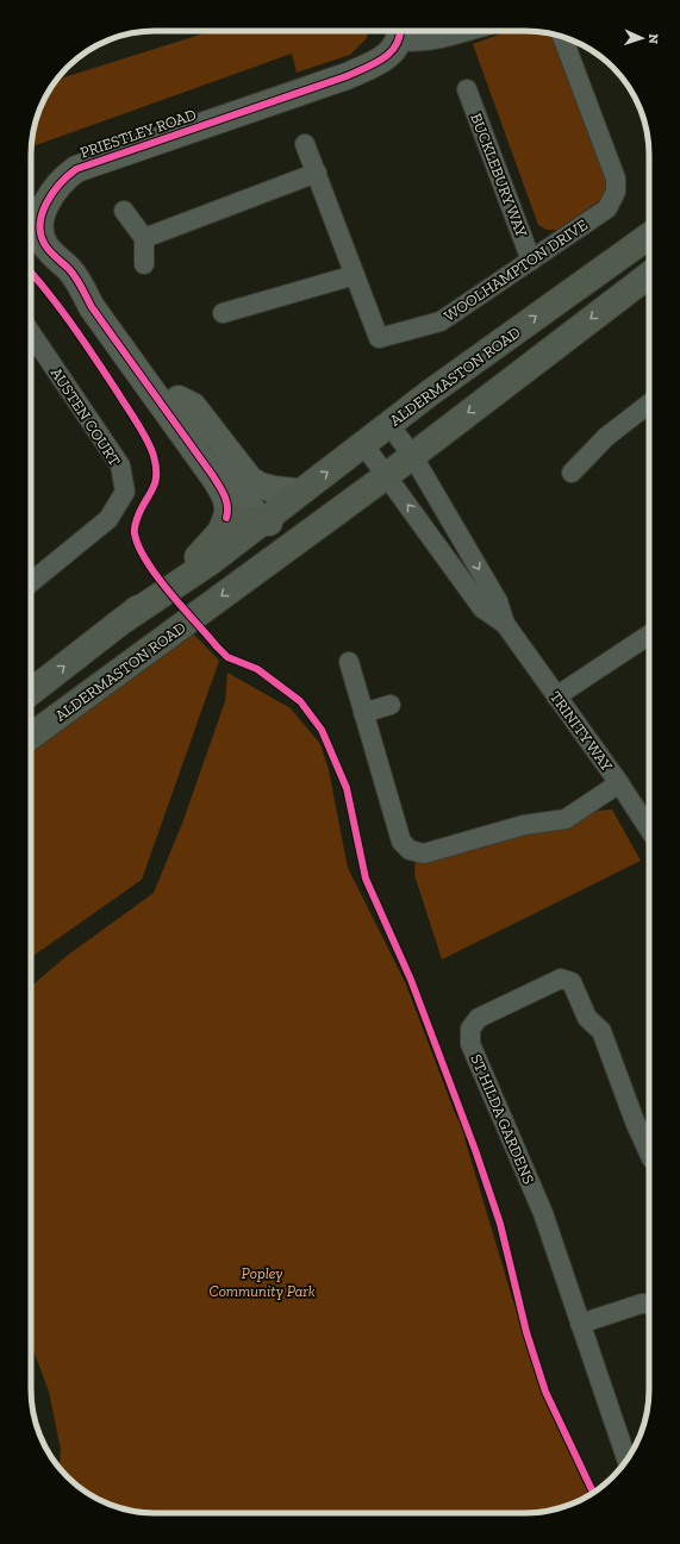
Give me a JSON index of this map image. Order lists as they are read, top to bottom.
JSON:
{
  "streets": {
    "main road": ["ALDERMASTON ROAD"],
    "street": [
      "PRIESTLEY ROAD",
      "BUCKLEBURY WAY",
      "WOOLHAMPTON DRIVE",
      "AUSTEN COURT",
      "TRINITY WAY",
      "ST HILDA GARDENS"
    ]
  },
  "crossings": [
    ["PRIESTLEY ROAD", "ALDERMASTON ROAD"],
    ["BUCKLEBURY WAY", "WOOLHAMPTON DRIVE"],
    ["ALDERMASTON ROAD", "TRINITY WAY"]
  ],
  "parks": ["Popley Community Park"],
  "north": "right"
}
